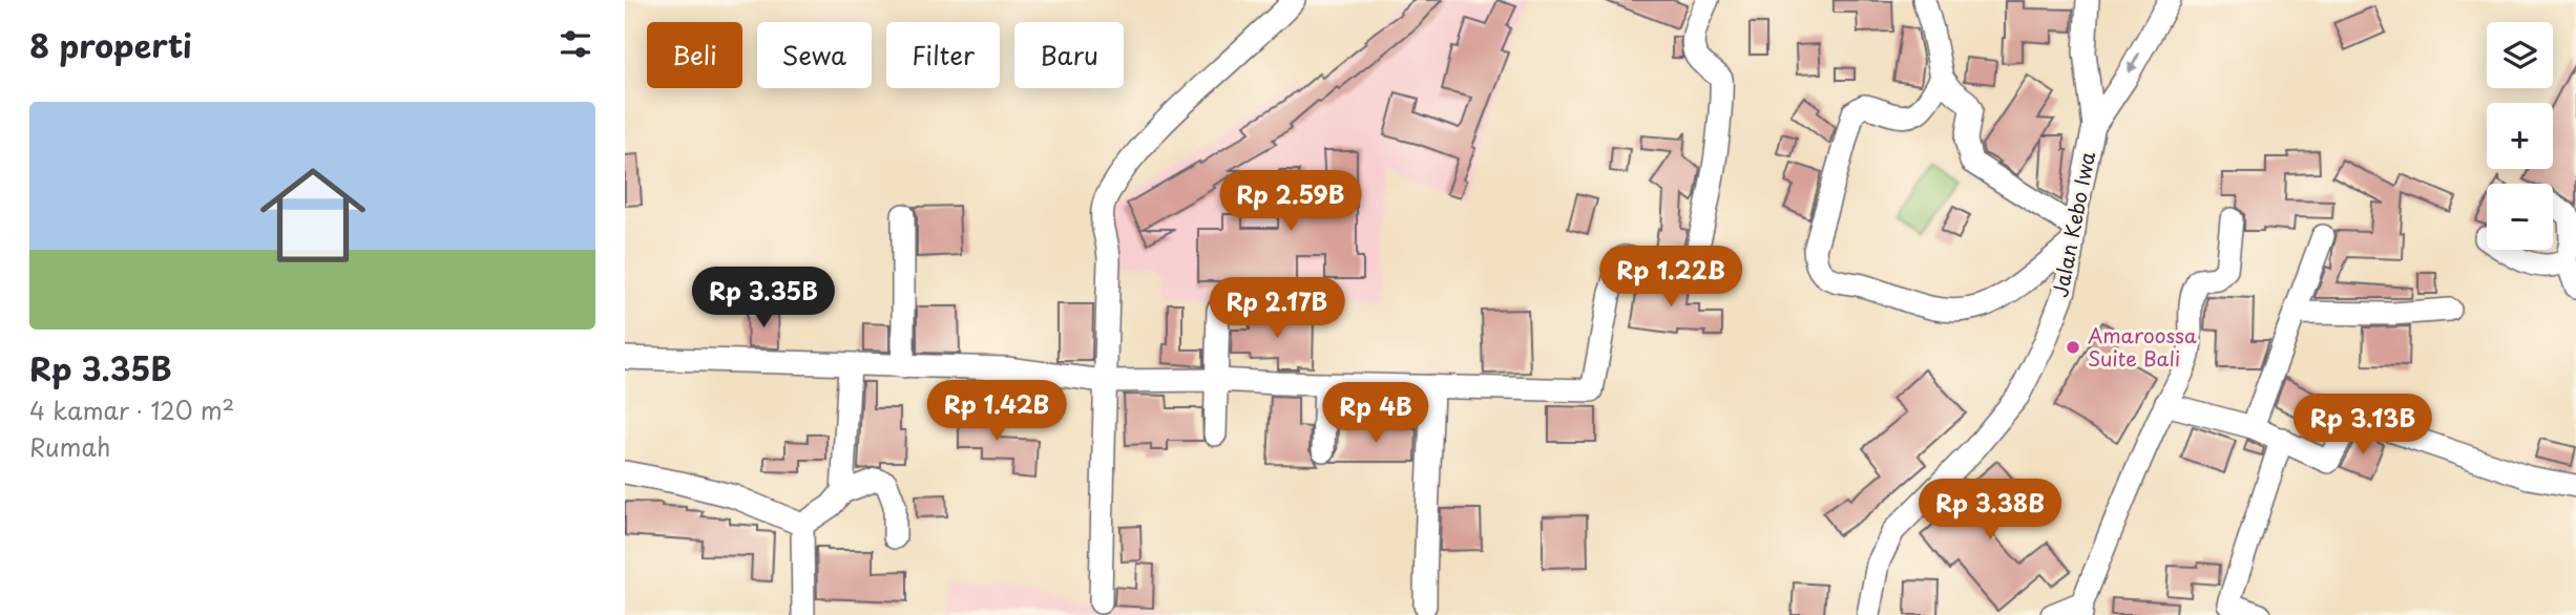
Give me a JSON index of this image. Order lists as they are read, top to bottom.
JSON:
{
  "streets": {
    "street": ["Jalan Kebo Iwa"]
  },
  "places": ["Amaroossa Suite Bali"],
  "page": {
    "heading": "8 properti",
    "map_buttons": ["+", "−"],
    "chip": [
      "Beli",
      "Sewa",
      "Filter",
      "Baru"
    ],
    "list": [
      {
        "name": "Rp 3.35B",
        "note": "4 kamar · 120 m² · Rumah"
      }
    ],
    "price": [
      "Rp 2.59B",
      "Rp 1.22B",
      "Rp 3.35B",
      "Rp 2.17B",
      "Rp 1.42B",
      "Rp 4B",
      "Rp 3.13B",
      "Rp 3.38B"
    ]
  }
}
